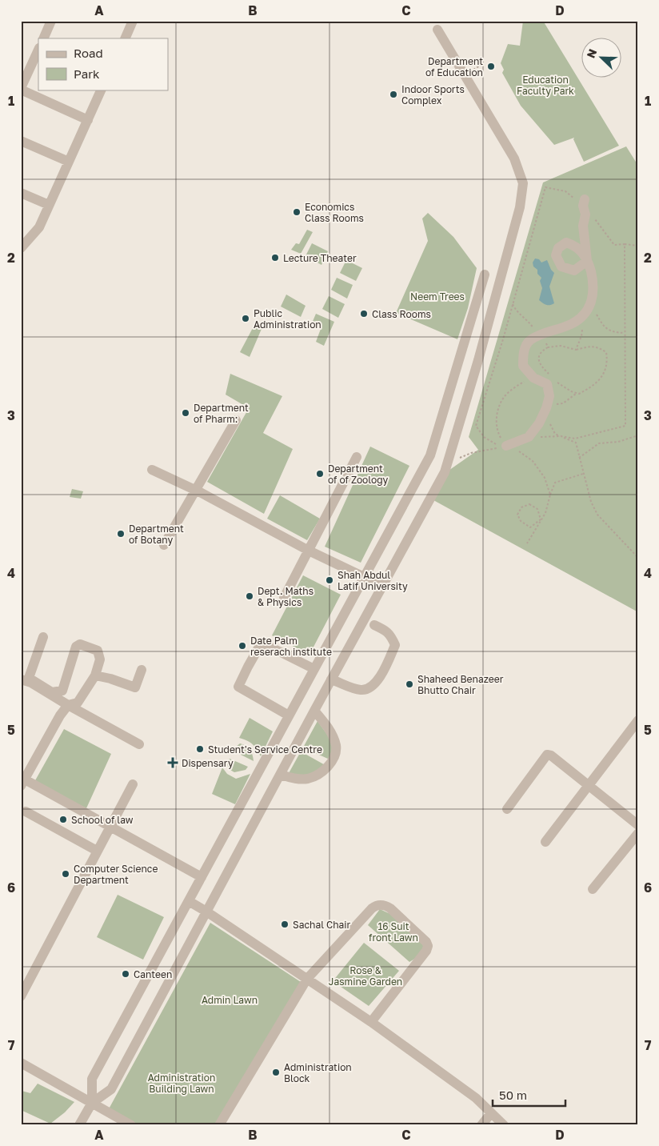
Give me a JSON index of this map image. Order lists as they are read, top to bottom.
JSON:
{
  "parks": [
    "Education Faculty Park",
    "Neem Trees",
    "16 Suit front Lawn",
    "Rose & Jasmine Garden",
    "Admin Lawn",
    "Administration Building Lawn"
  ],
  "places": {
    "other": [
      "Department of Education",
      "Indoor Sports Complex",
      "Economics Class Rooms",
      "Lecture Theater",
      "Class Rooms",
      "Public Administration",
      "Department of Pharm:",
      "Department of of Zoology",
      "Department of Botany",
      "Shah Abdul Latif University",
      "Dept. Maths & Physics",
      "Date Palm reserach institute",
      "Shaheed Benazeer Bhutto Chair",
      "Student's Service Centre",
      "School of law",
      "Computer Science Department",
      "Sachal Chair",
      "Canteen",
      "Administration Block"
    ],
    "health": ["Dispensary"]
  },
  "legend": ["Road", "Park"],
  "scale_bar": "50 m",
  "north": "top left",
  "grid": {
    "columns": [
      "A",
      "B",
      "C",
      "D"
    ],
    "rows": [
      "1",
      "2",
      "3",
      "4",
      "5",
      "6",
      "7"
    ]
  }
}
